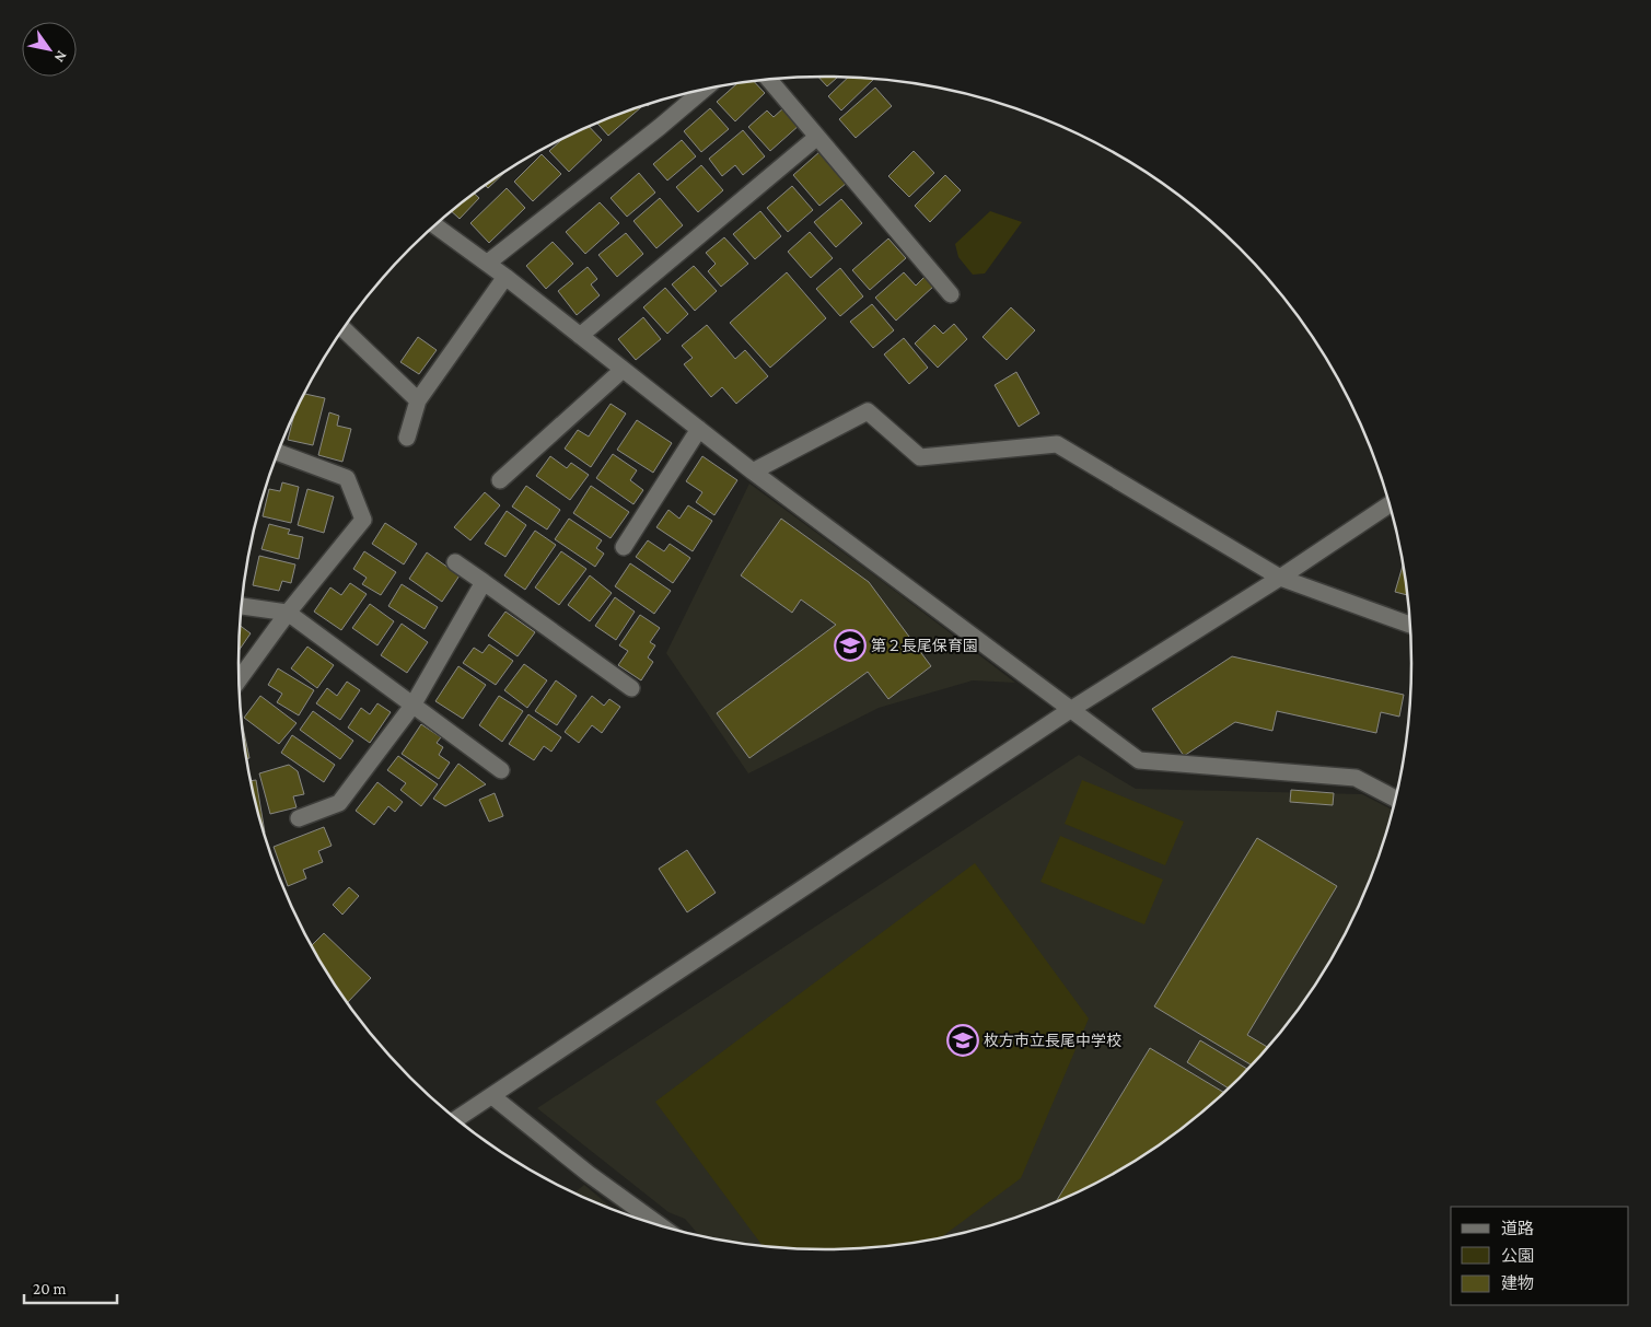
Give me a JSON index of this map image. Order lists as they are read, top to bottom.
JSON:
{
  "places": {
    "school or university": ["第２長尾保育園", "枚方市立長尾中学校"]
  },
  "legend": ["道路", "公園", "建物"],
  "scale_bar": "20 m",
  "north": "bottom right"
}
